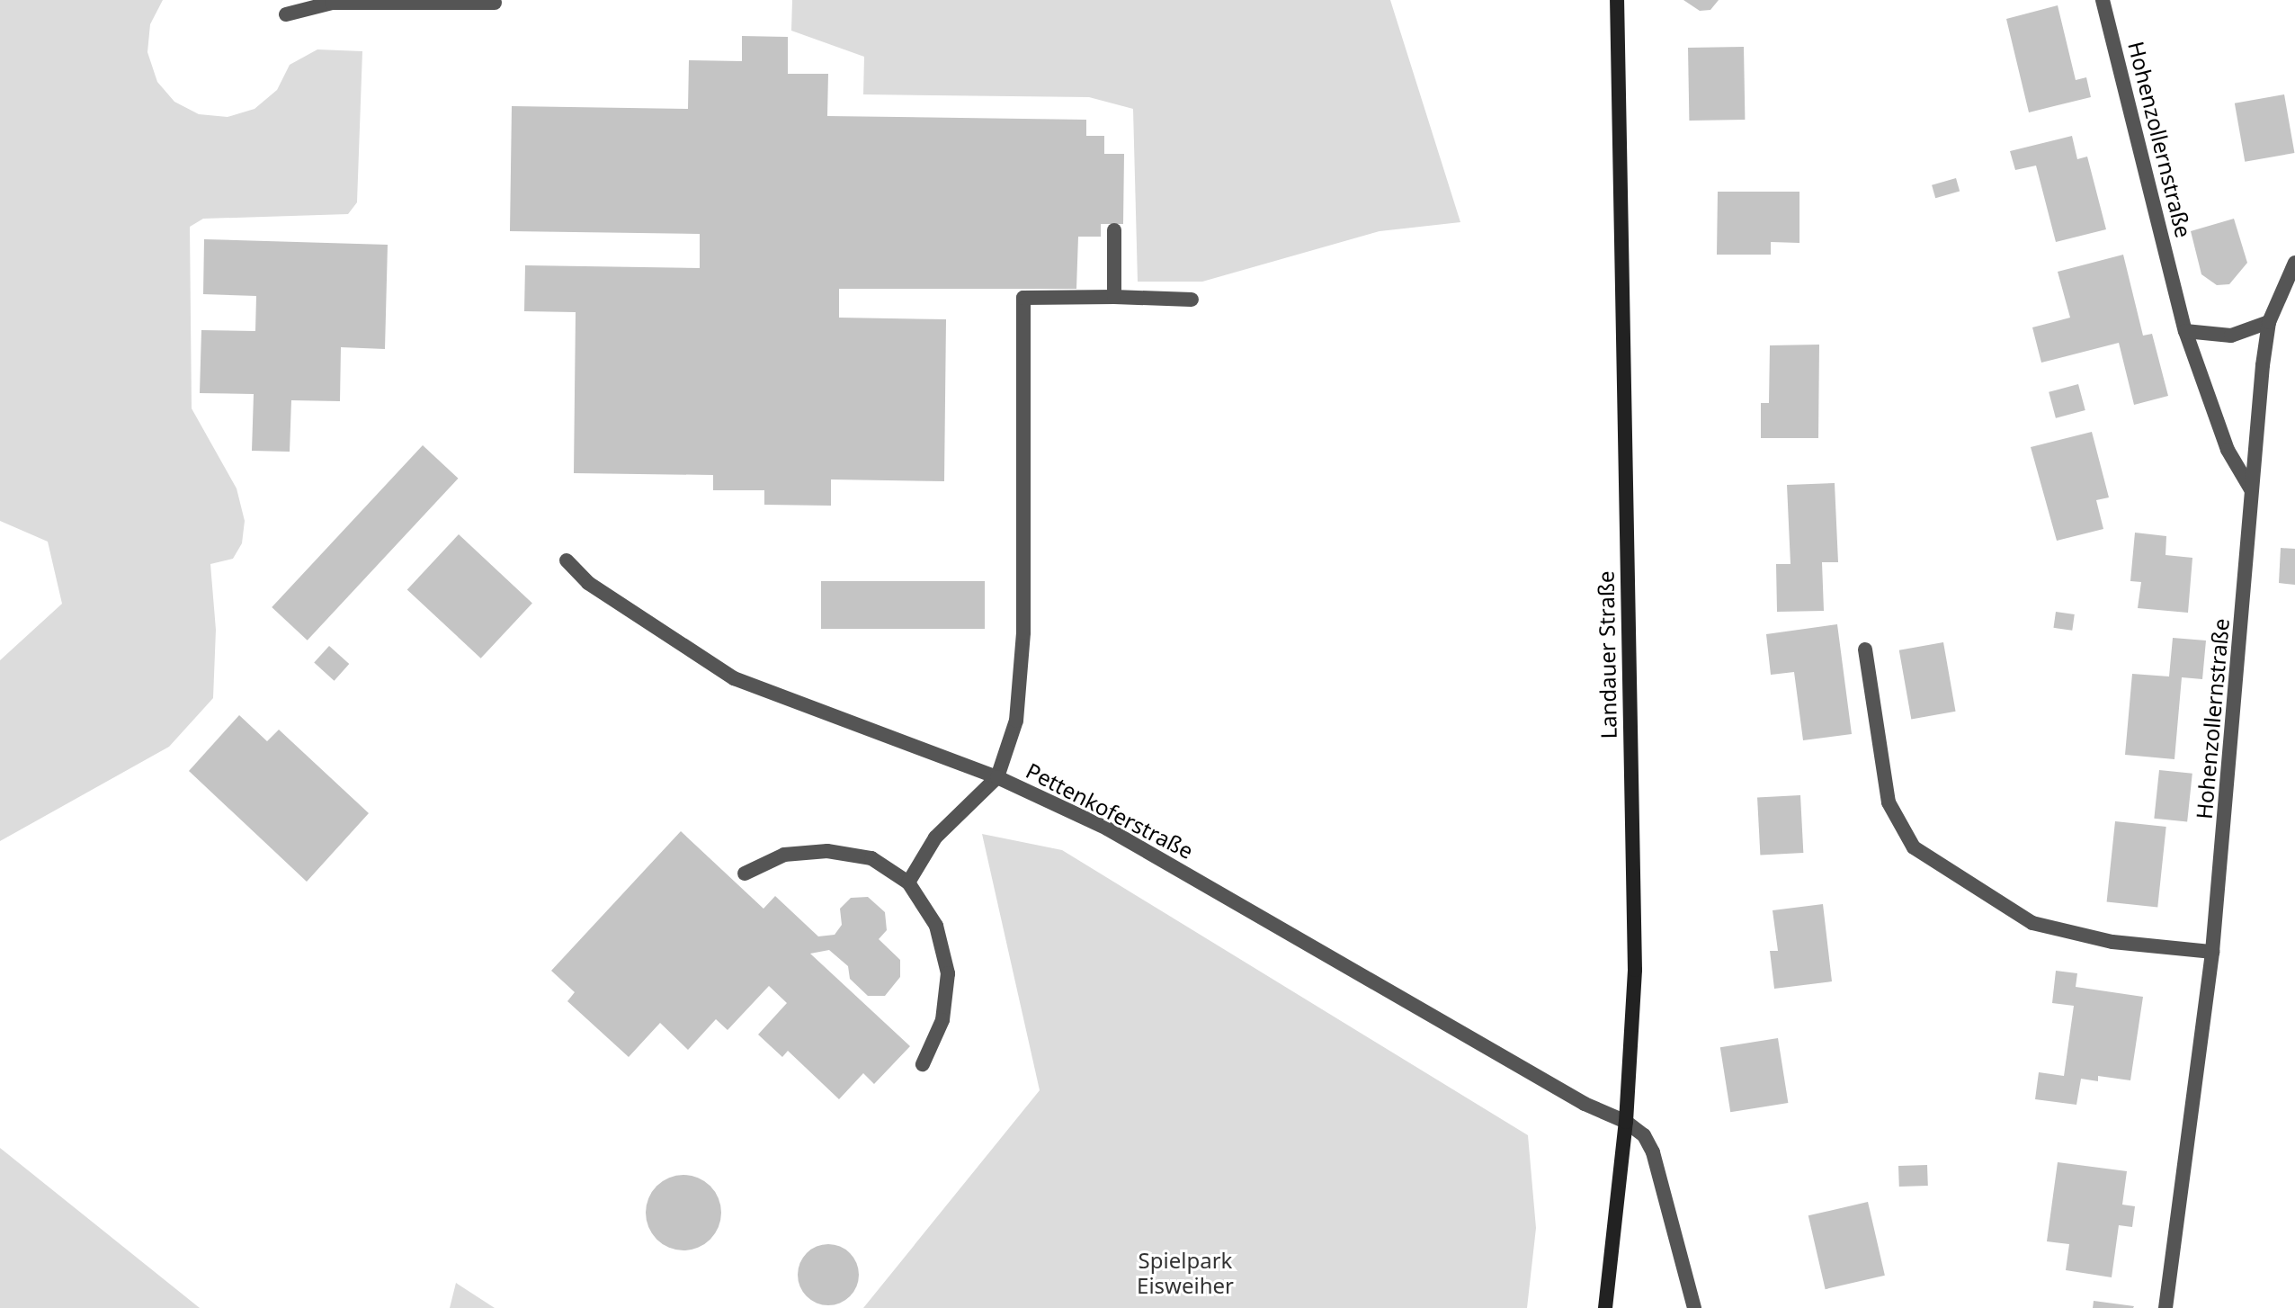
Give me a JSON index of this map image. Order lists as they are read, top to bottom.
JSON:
{
  "streets": {
    "main road": ["Landauer Straße"],
    "street": ["Hohenzollernstraße", "Pettenkoferstraße"]
  },
  "crossings": [
    ["Landauer Straße", "Pettenkoferstraße"]
  ],
  "parks": ["Spielpark Eisweiher"]
}
